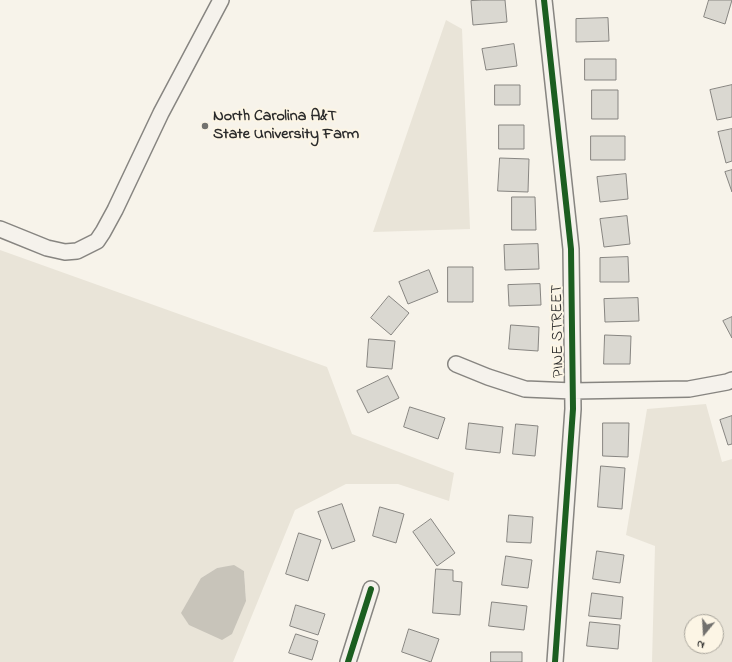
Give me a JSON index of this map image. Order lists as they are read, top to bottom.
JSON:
{
  "streets": {
    "street": ["PINE STREET"]
  },
  "places": ["North Carolina A&T State University Farm"],
  "north": "bottom"
}
